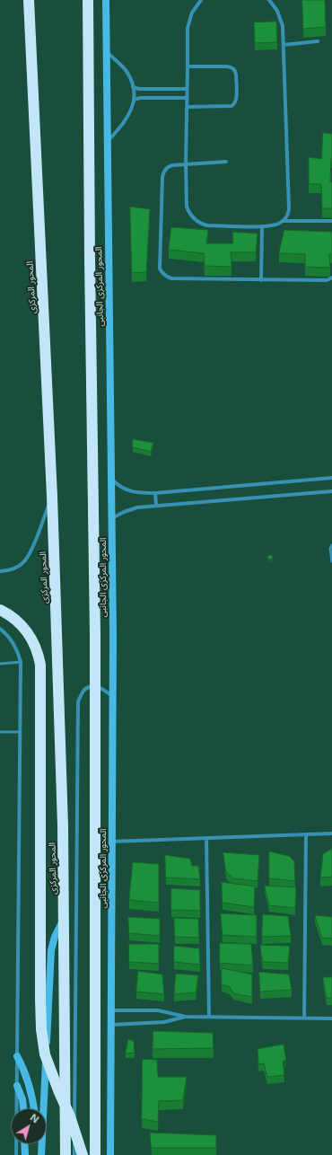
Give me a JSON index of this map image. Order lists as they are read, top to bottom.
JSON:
{
  "streets": {
    "highway": ["المحور المركزى"],
    "main road": ["المحور المركزى الجانبى"]
  },
  "north": "top right"
}
